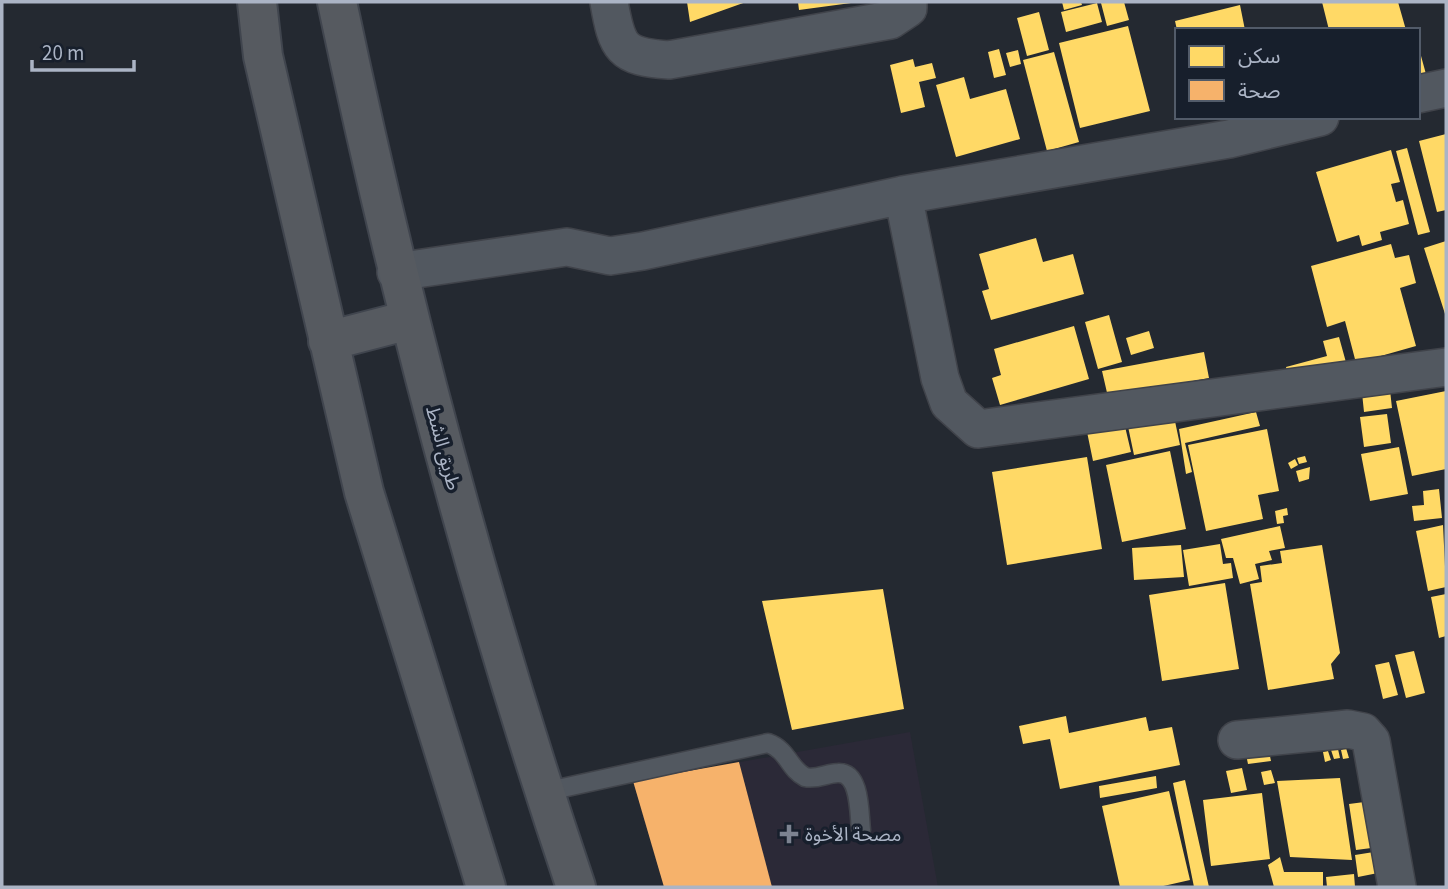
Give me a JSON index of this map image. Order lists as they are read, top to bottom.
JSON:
{
  "streets": {
    "highway": ["طريق الشط"]
  },
  "places": {
    "health": ["مصحة الأخوة"]
  },
  "legend": ["سكن", "صحة"],
  "scale_bar": "20 m"
}
